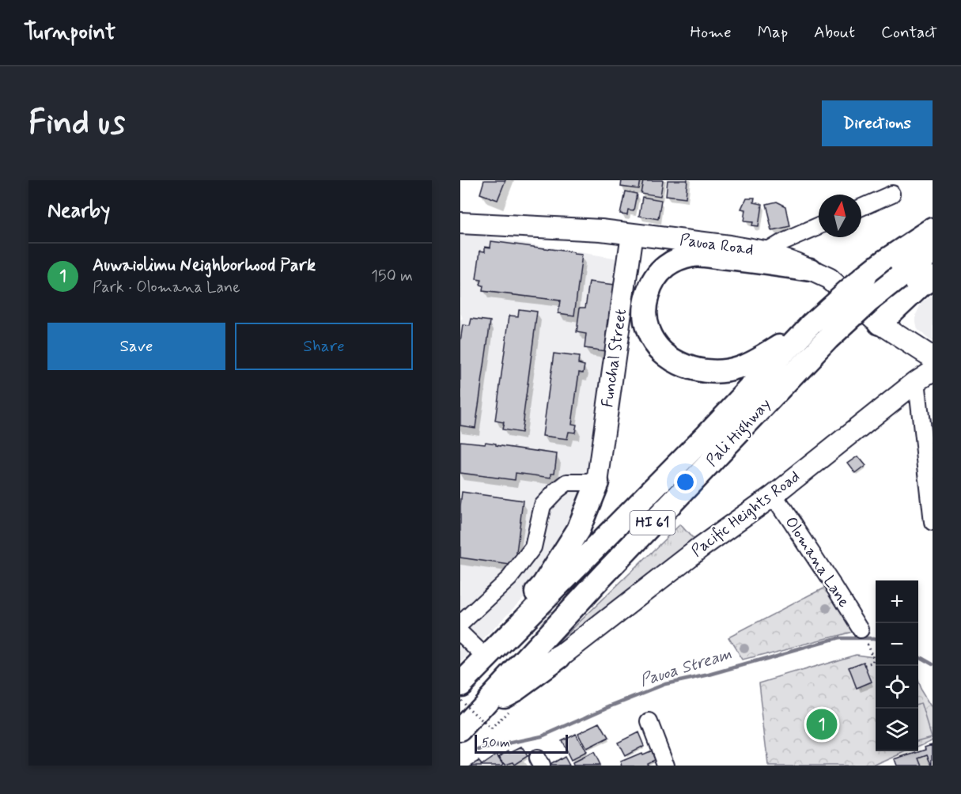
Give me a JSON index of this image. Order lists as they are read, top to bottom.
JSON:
{
  "streets": {
    "highway": ["Pali Highway", "HI 61"],
    "main road": ["Pauoa Road", "Funchal Street", "Pacific Heights Road"],
    "street": ["Olomana Lane"]
  },
  "crossings": [
    ["Pauoa Road", "Funchal Street"],
    ["Pacific Heights Road", "Olomana Lane"]
  ],
  "water": ["Pauoa Stream"],
  "scale_bar": "50 m",
  "north": "top",
  "page": {
    "header": "Turnpoint",
    "nav": [
      "Home",
      "Map",
      "About",
      "Contact"
    ],
    "buttons": [
      "Directions",
      ["Save", "Share"]
    ],
    "title": "Find us",
    "heading": "Nearby",
    "list": [
      {
        "mark": "1",
        "name": "Auwaiolimu Neighborhood Park",
        "note": "Park · Olomana Lane",
        "value": "150 m"
      }
    ],
    "map_buttons": ["+", "−"],
    "pins": "1",
    "scale": "50 m"
  }
}
